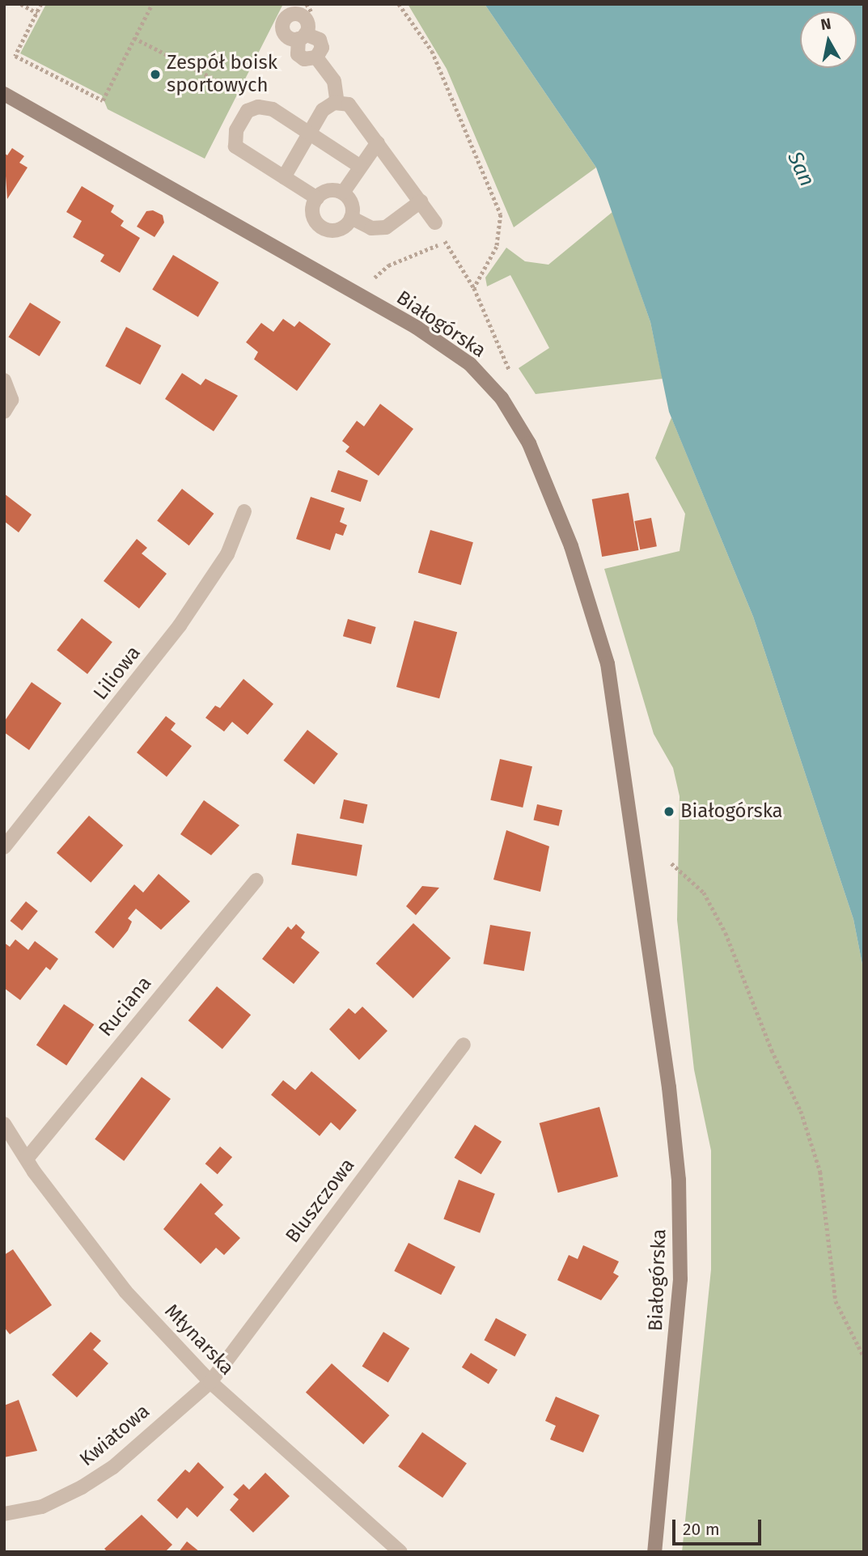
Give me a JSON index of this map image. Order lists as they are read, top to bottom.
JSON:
{
  "streets": {
    "street": [
      "Białogórska",
      "Liliowa",
      "Ruciana",
      "Bluszczowa",
      "Młynarska",
      "Kwiatowa"
    ]
  },
  "crossings": [
    ["Ruciana", "Młynarska"],
    ["Bluszczowa", "Młynarska"],
    ["Bluszczowa", "Kwiatowa"],
    ["Młynarska", "Kwiatowa"]
  ],
  "water": ["San"],
  "places": ["Zespół boisk sportowych", "Białogórska"],
  "scale_bar": "20 m",
  "north": "top"
}
